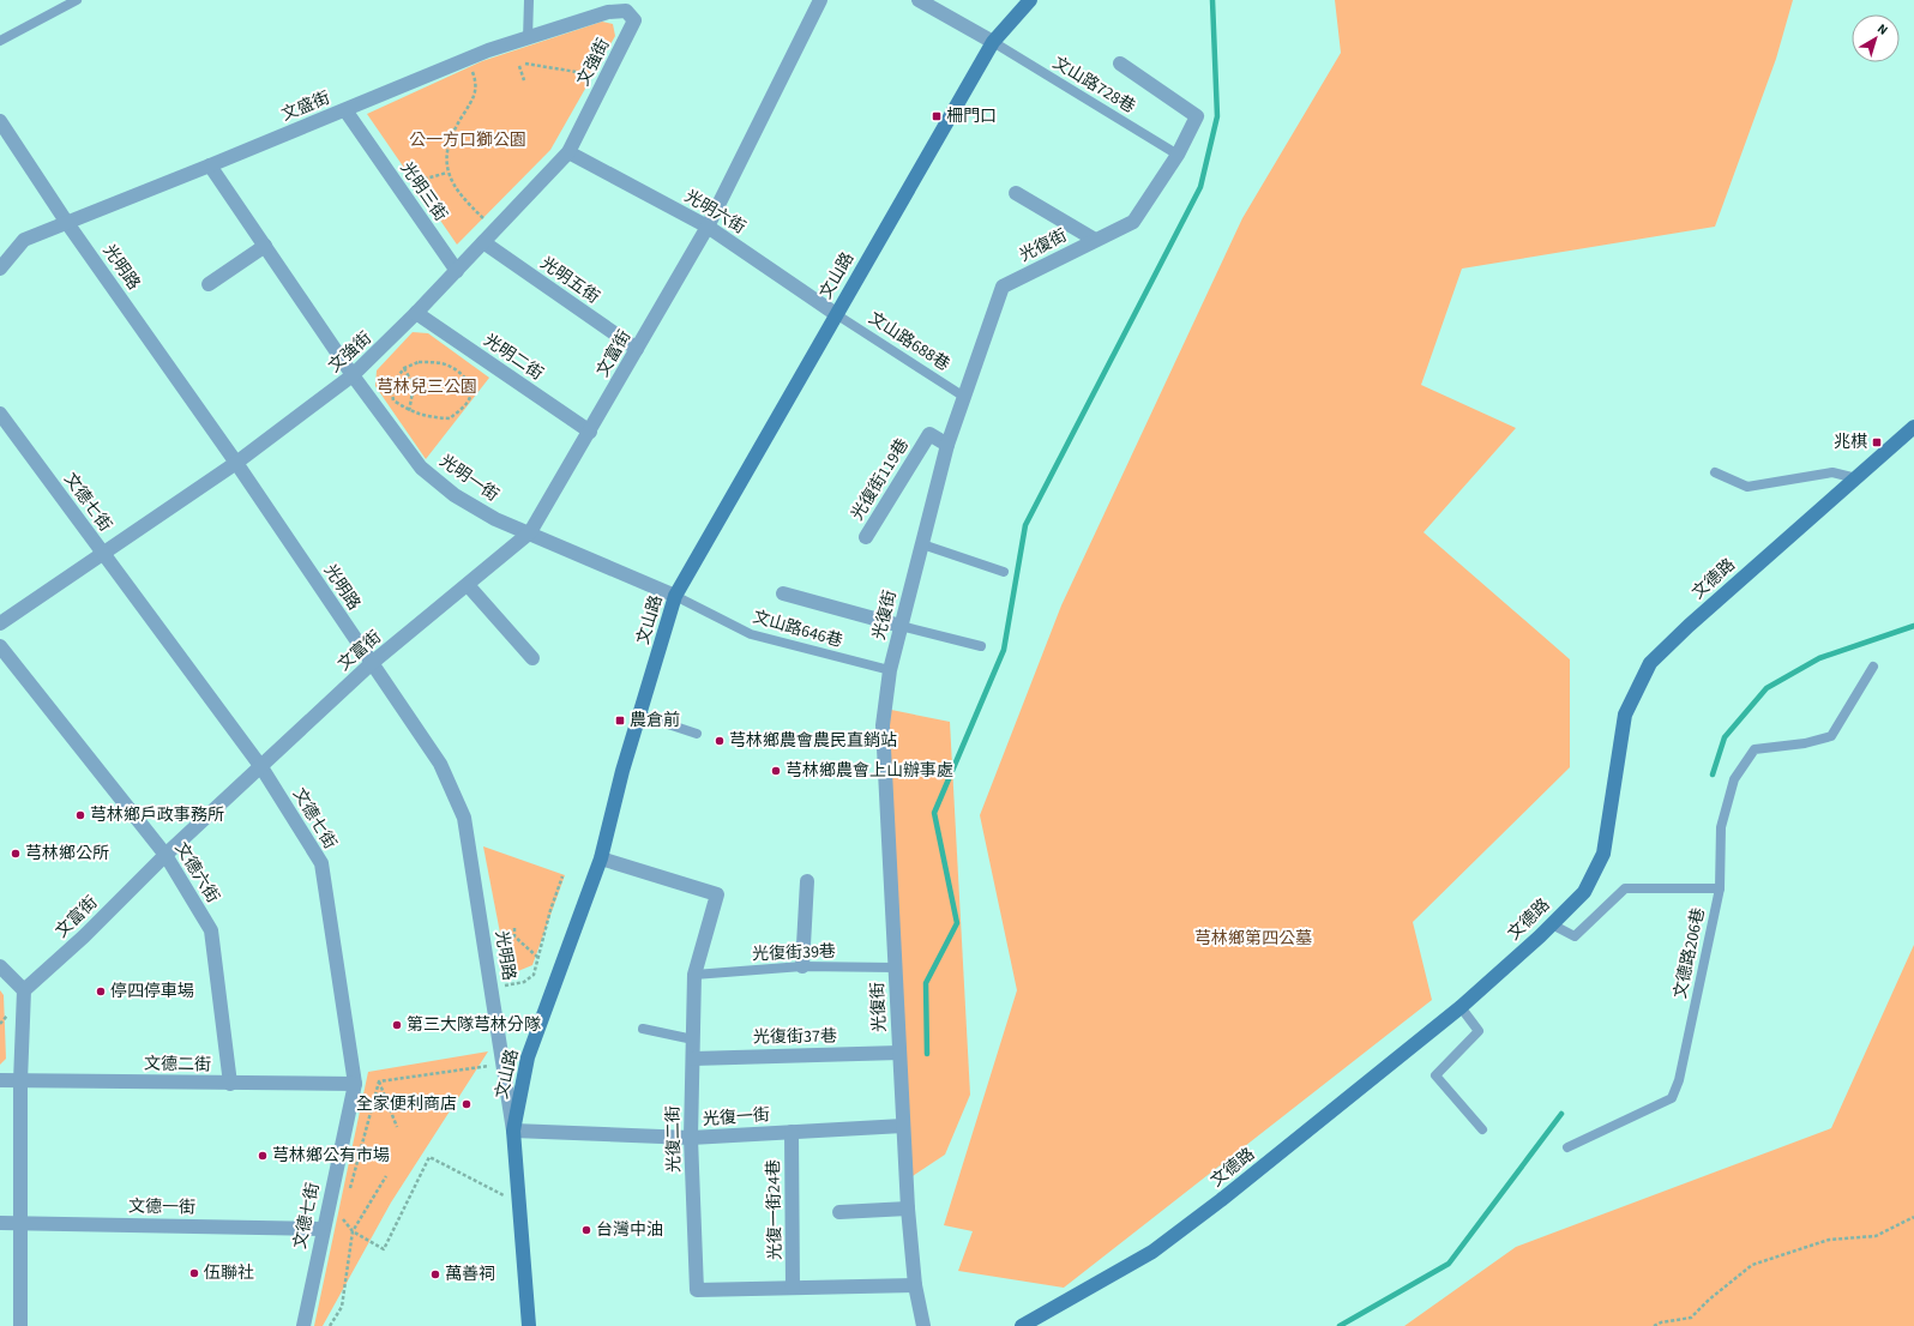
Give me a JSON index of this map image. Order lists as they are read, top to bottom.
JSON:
{
  "streets": {
    "main road": ["文山路", "文德路"],
    "street": [
      "文強街",
      "文盛街",
      "光明三街",
      "光明六街",
      "光復街",
      "光明路",
      "光明五街",
      "文富街",
      "光明二街",
      "光明一街",
      "光復街119巷",
      "文德七街",
      "文德六街",
      "光復街37巷",
      "文德二街",
      "光復一街",
      "光復二街",
      "文德一街",
      "光復一街24巷"
    ],
    "lane": [
      "文山路728巷",
      "文山路688巷",
      "文山路646巷",
      "光復街39巷",
      "文德路206巷"
    ]
  },
  "crossings": [
    ["文強街", "文盛街"],
    ["文強街", "光明三街"],
    ["文強街", "光明六街"],
    ["文強街", "光明路"],
    ["文強街", "光明五街"],
    ["文強街", "光明二街"],
    ["文強街", "光明一街"],
    ["文強街", "文德七街"],
    ["文山路728巷", "光復街"],
    ["文山路728巷", "文山路"],
    ["文盛街", "光明三街"],
    ["文盛街", "光明路"],
    ["文盛街", "光明一街"],
    ["光明六街", "文山路"],
    ["光明六街", "文山路688巷"],
    ["光明六街", "文富街"],
    ["光復街", "文山路688巷"],
    ["光復街", "光復街119巷"],
    ["光復街", "文山路646巷"],
    ["光復街", "光復街39巷"],
    ["光復街", "光復街37巷"],
    ["光復街", "光復一街"],
    ["光復街", "光復二街"],
    ["光明路", "文山路"],
    ["光明路", "文富街"],
    ["光明路", "光復一街"],
    ["文山路", "文山路688巷"],
    ["文山路", "光明一街"],
    ["文山路", "文山路646巷"],
    ["文山路", "光復一街"],
    ["文山路", "光復二街"],
    ["光明五街", "文富街"],
    ["文富街", "光明二街"],
    ["文富街", "光明一街"],
    ["文富街", "文德七街"],
    ["文富街", "文德六街"],
    ["光明一街", "文山路646巷"],
    ["文德七街", "文德二街"],
    ["文德七街", "文德一街"],
    ["文德路", "文德路206巷"],
    ["文德六街", "文德二街"],
    ["光復街39巷", "光復二街"],
    ["光復街37巷", "光復二街"],
    ["光復一街", "光復二街"],
    ["光復一街", "光復一街24巷"],
    ["光復二街", "光復一街24巷"]
  ],
  "parks": ["公一方口獅公園", "芎林兒三公園", "芎林鄉第四公墓"],
  "places": {
    "transit": ["柵門口", "兆棋", "農倉前"],
    "other": [
      "芎林鄉農會農民直銷站",
      "芎林鄉農會上山辦事處",
      "芎林鄉戶政事務所",
      "芎林鄉公所",
      "停四停車場",
      "第三大隊芎林分隊",
      "全家便利商店",
      "芎林鄉公有市場",
      "台灣中油",
      "伍聯社",
      "萬善祠"
    ]
  },
  "north": "top right"
}
